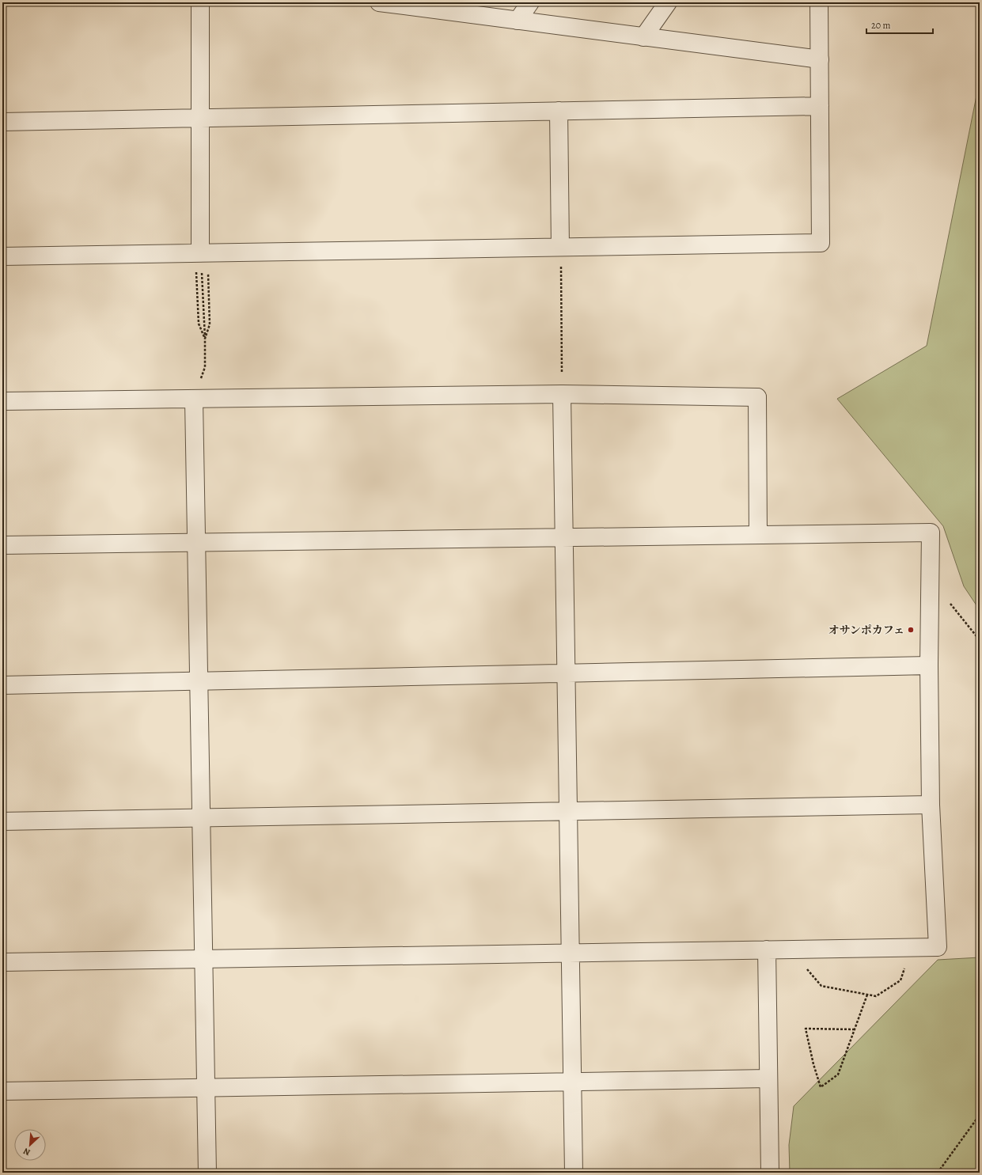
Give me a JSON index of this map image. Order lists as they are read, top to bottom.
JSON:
{
  "places": ["オサンポカフェ"],
  "scale_bar": "20 m",
  "north": "bottom left"
}
